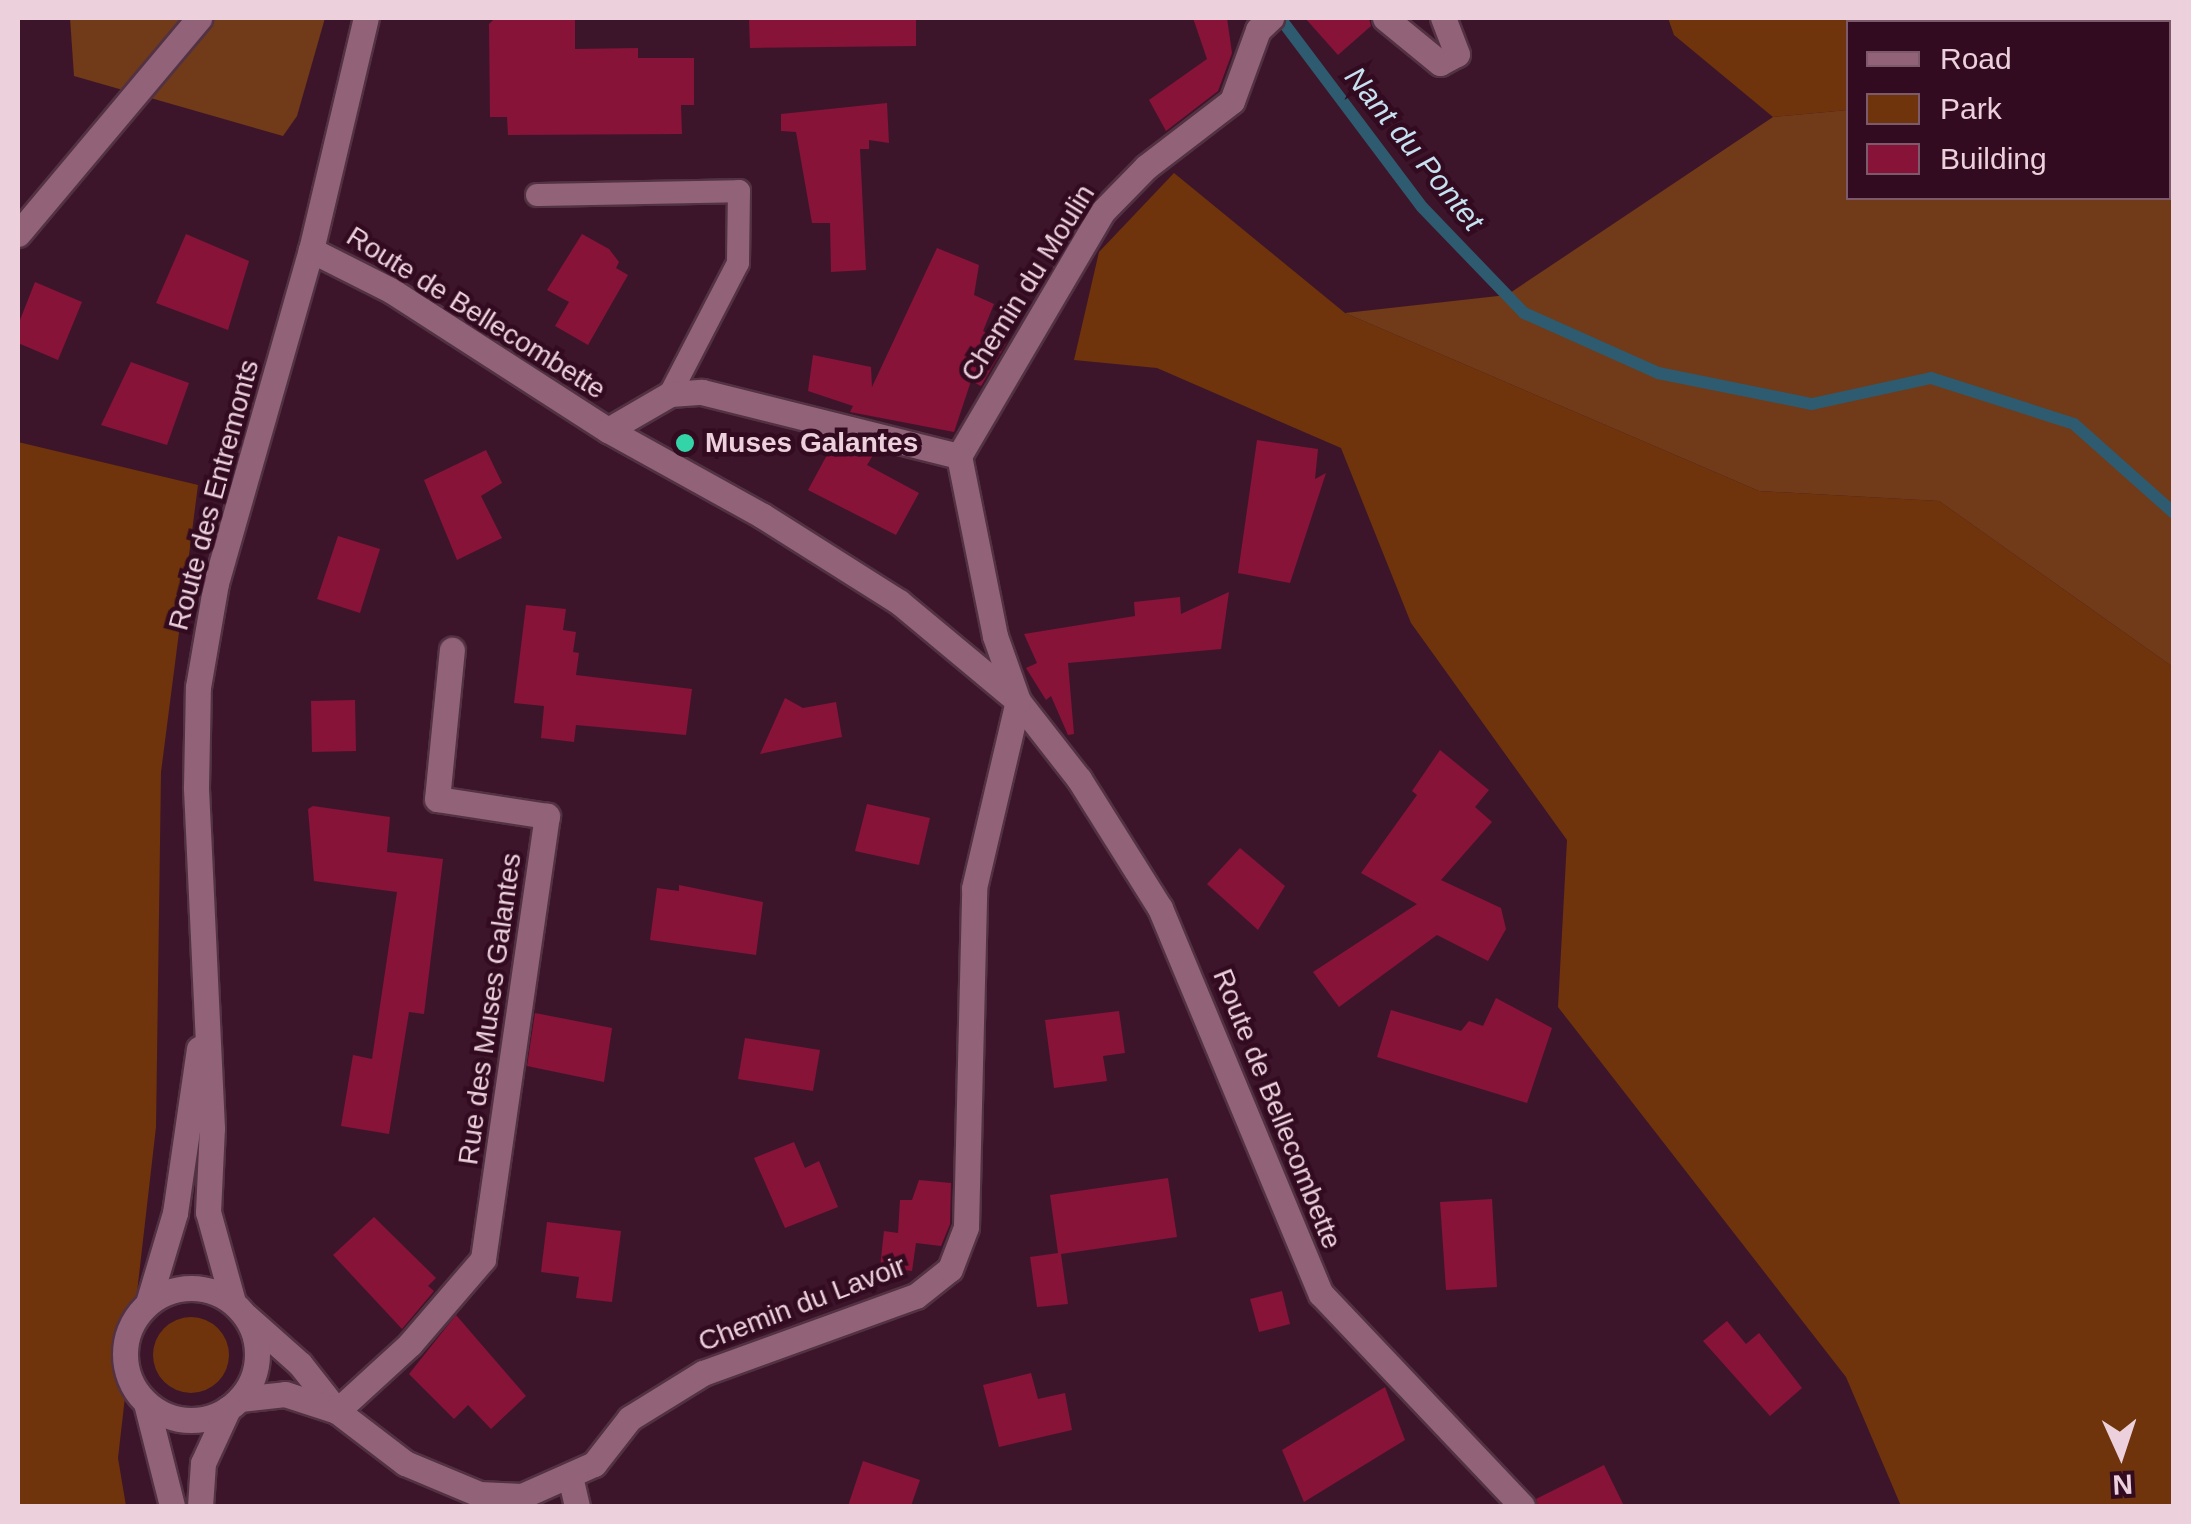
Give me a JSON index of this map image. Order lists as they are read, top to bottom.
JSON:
{
  "streets": {
    "street": [
      "Chemin du Moulin",
      "Route de Bellecombette",
      "Route des Entremonts",
      "Rue des Muses Galantes",
      "Chemin du Lavoir"
    ]
  },
  "crossings": [
    ["Chemin du Moulin", "Route de Bellecombette"],
    ["Route de Bellecombette", "Route des Entremonts"],
    ["Route de Bellecombette", "Chemin du Lavoir"],
    ["Route des Entremonts", "Chemin du Lavoir"],
    ["Rue des Muses Galantes", "Chemin du Lavoir"]
  ],
  "water": ["Nant du Pontet"],
  "places": ["Muses Galantes"],
  "legend": ["Road", "Park", "Building"],
  "north": "bottom"
}
